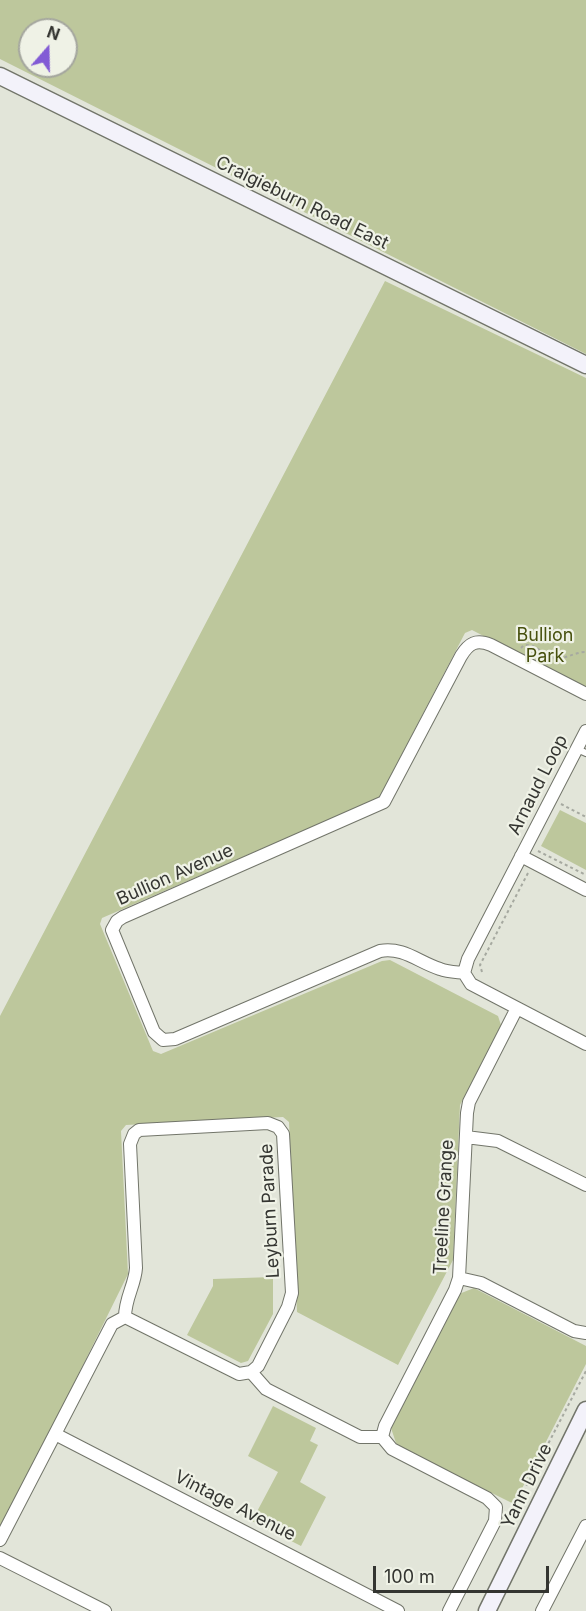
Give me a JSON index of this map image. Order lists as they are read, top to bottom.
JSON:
{
  "streets": {
    "main road": ["Craigieburn Road East", "Yann Drive"],
    "street": [
      "Arnaud Loop",
      "Bullion Avenue",
      "Treeline Grange",
      "Leyburn Parade",
      "Vintage Avenue"
    ]
  },
  "crossings": [
    ["Arnaud Loop", "Bullion Avenue"],
    ["Bullion Avenue", "Treeline Grange"]
  ],
  "parks": ["Bullion Park"],
  "scale_bar": "100 m",
  "north": "top"
}
